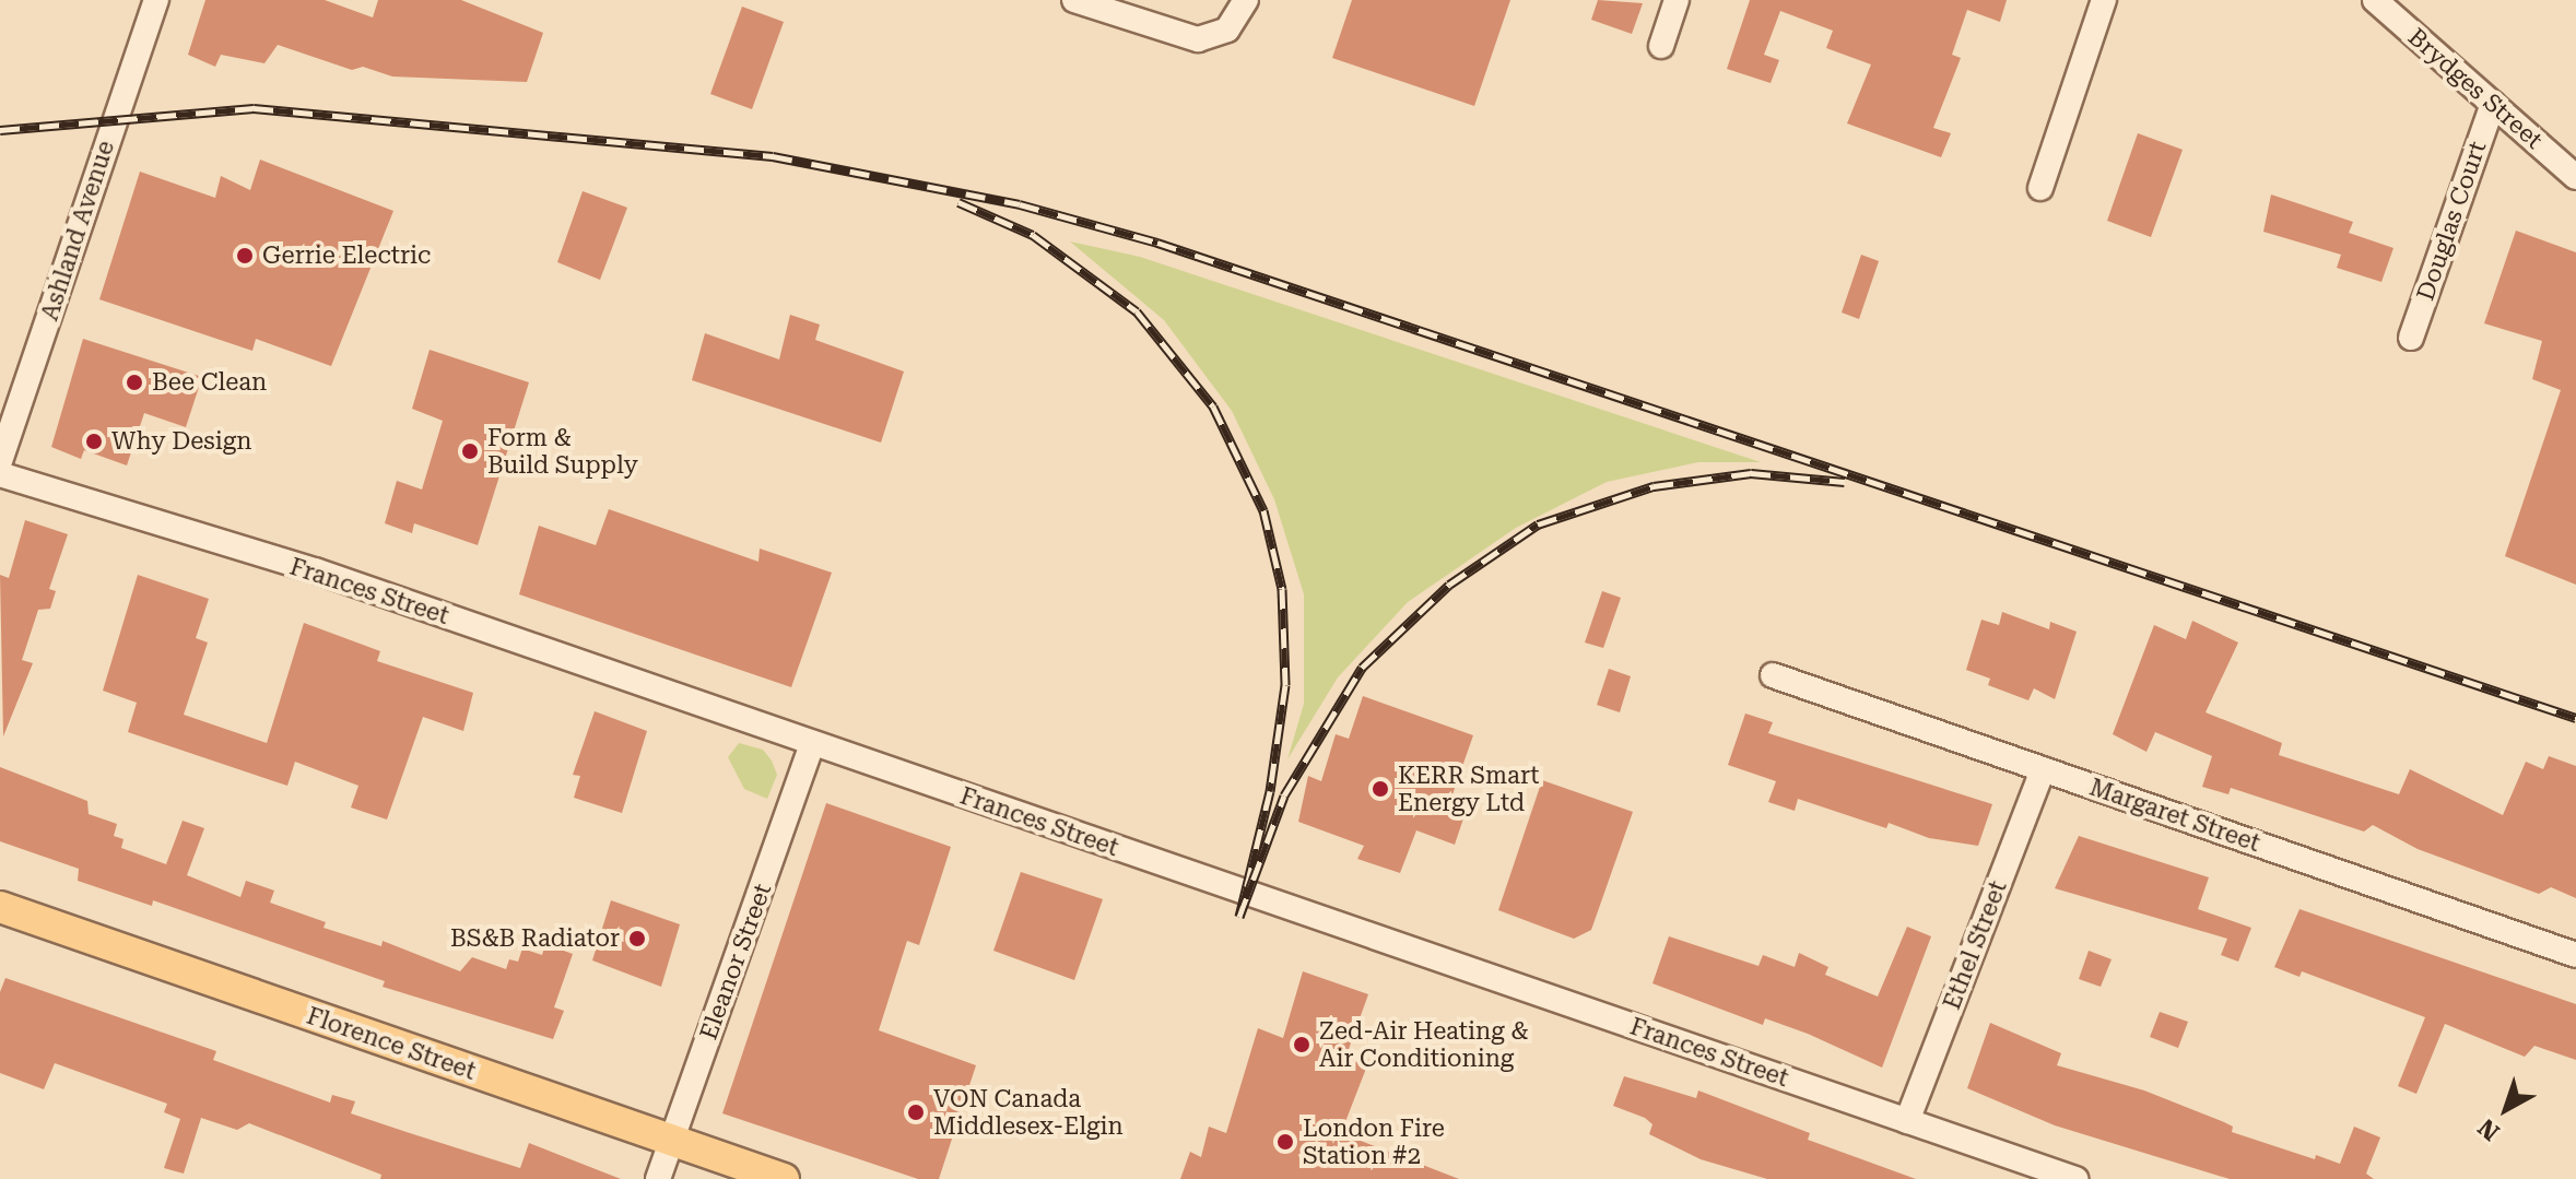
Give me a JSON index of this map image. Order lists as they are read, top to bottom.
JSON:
{
  "streets": {
    "main road": ["Florence Street"],
    "street": [
      "Brydges Street",
      "Douglas Court",
      "Ashland Avenue",
      "Frances Street",
      "Margaret Street",
      "Ethel Street",
      "Eleanor Street"
    ]
  },
  "crossings": [
    ["Brydges Street", "Douglas Court"],
    ["Frances Street", "Ethel Street"],
    ["Frances Street", "Eleanor Street"],
    ["Margaret Street", "Ethel Street"],
    ["Eleanor Street", "Florence Street"]
  ],
  "places": [
    "Gerrie Electric",
    "Bee Clean",
    "Why Design",
    "Form & Build Supply",
    "KERR Smart Energy Ltd",
    "BS&B Radiator",
    "Zed-Air Heating & Air Conditioning",
    "VON Canada Middlesex-Elgin",
    "London Fire Station #2"
  ],
  "north": "bottom left"
}
